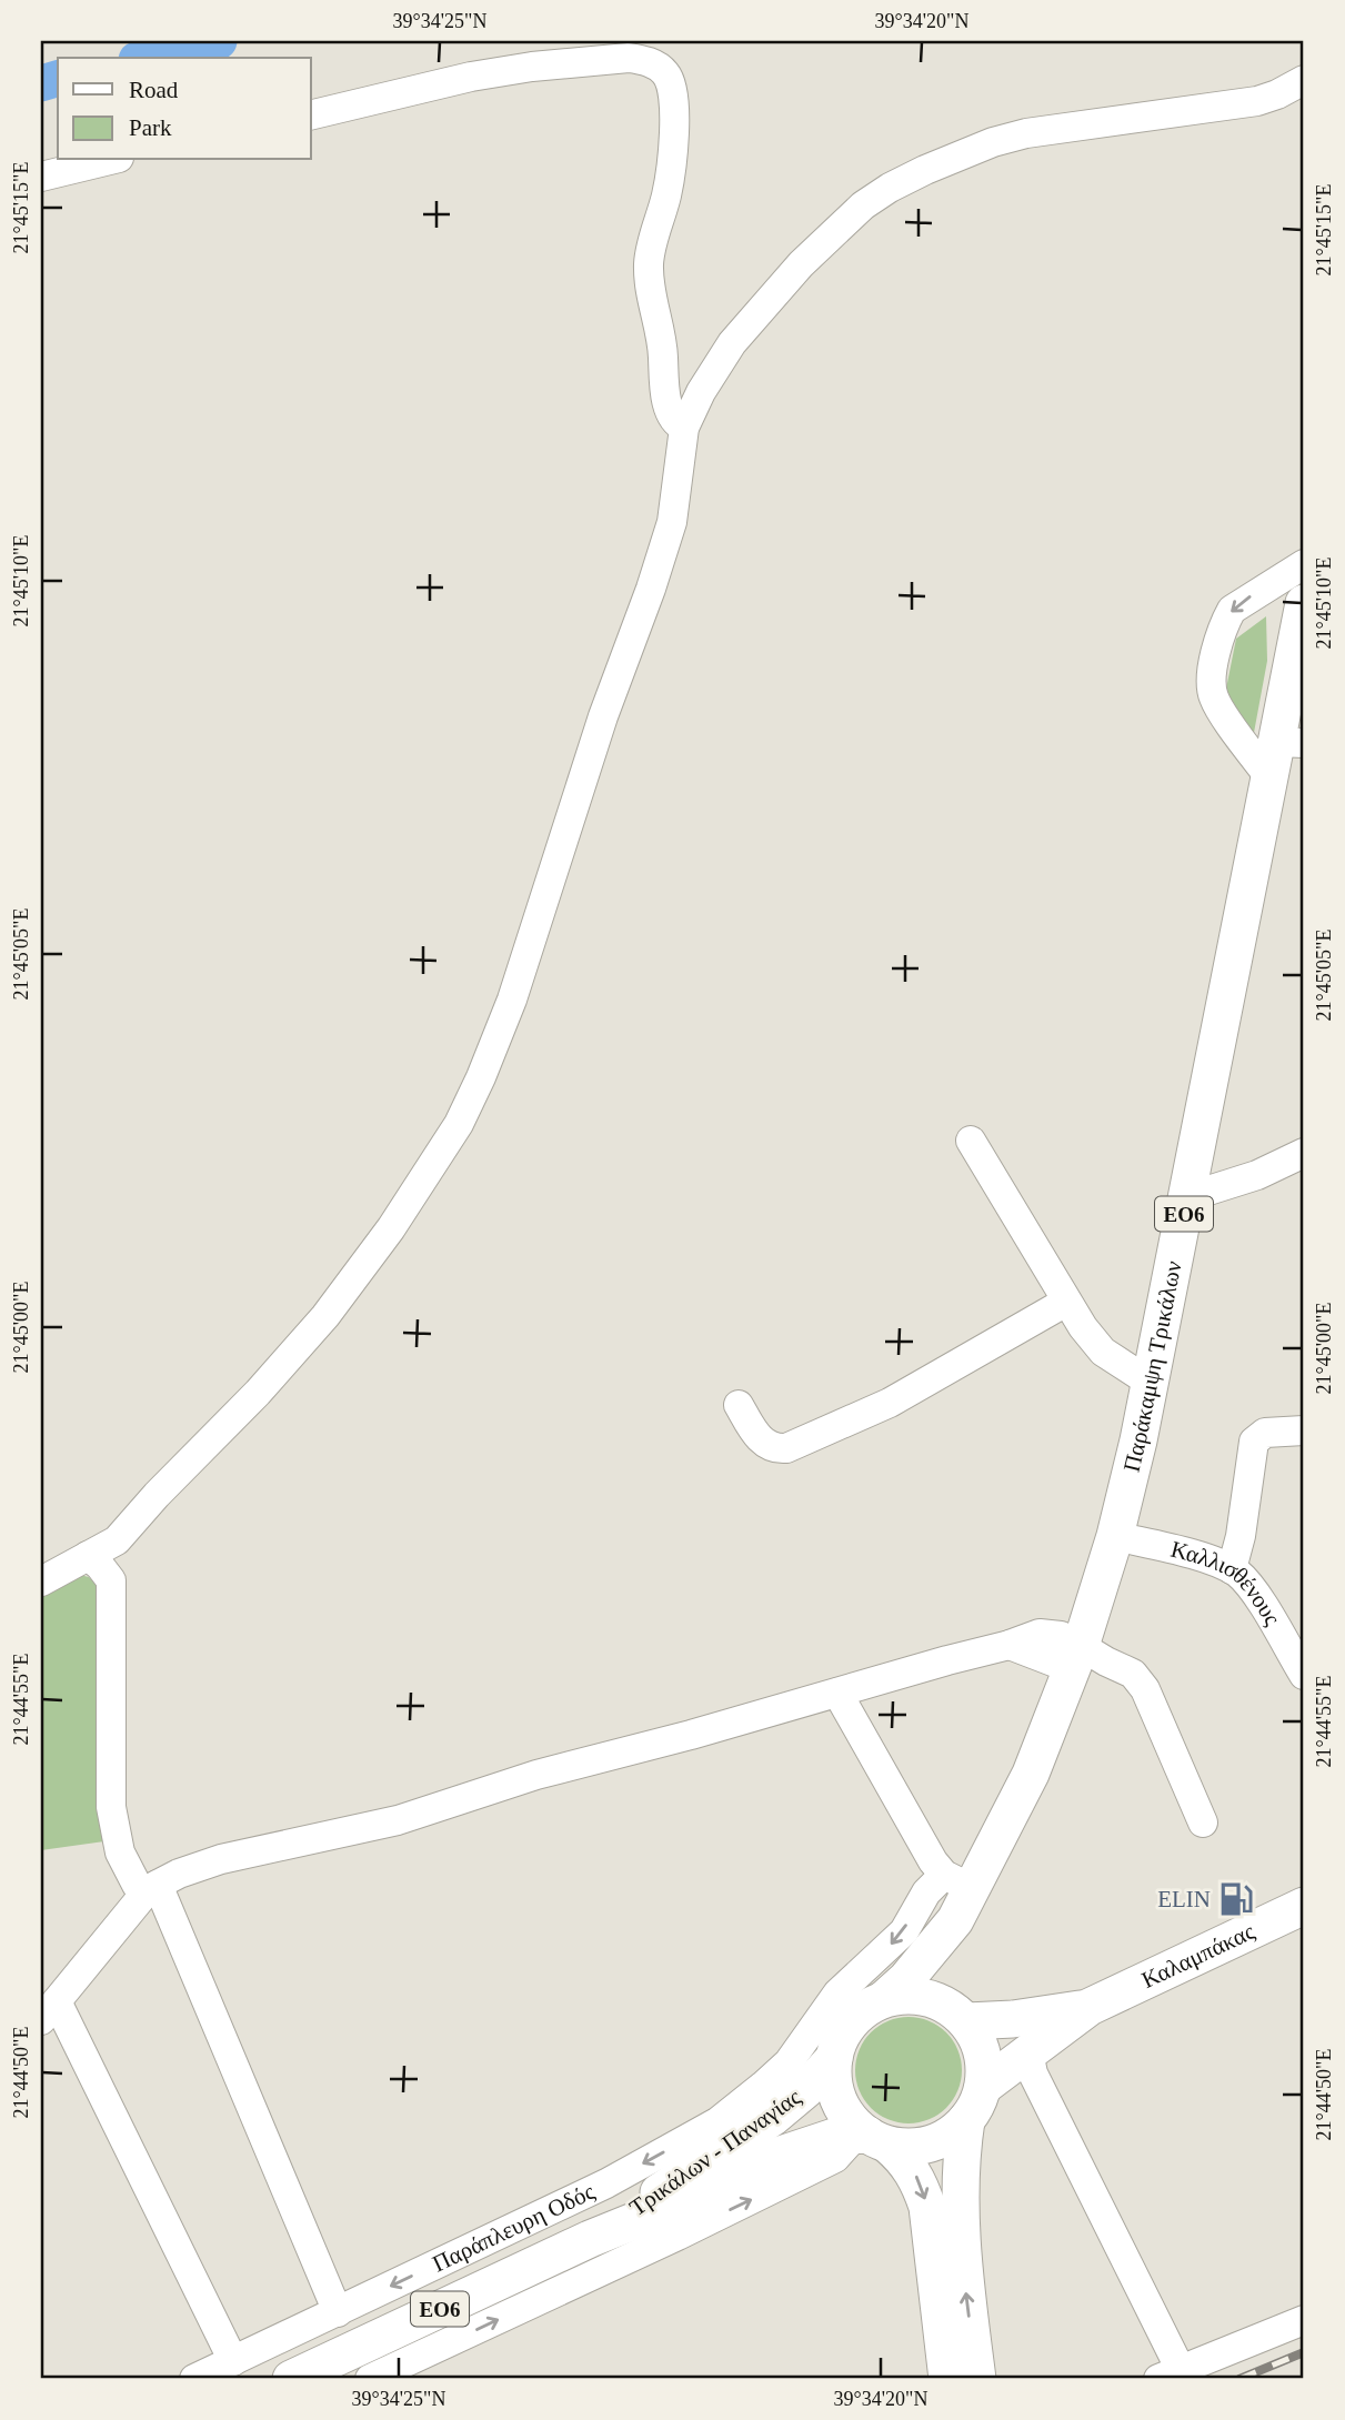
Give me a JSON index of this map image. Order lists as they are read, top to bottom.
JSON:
{
  "streets": {
    "main road": [
      "ΕΟ6",
      "Παράκαμψη Τρικάλων",
      "Καλαμπάκας",
      "Τρικάλων - Παναγίας"
    ],
    "street": ["Καλλισθένους", "Παράπλευρη Οδός"]
  },
  "crossings": [
    ["ΕΟ6", "Παράκαμψη Τρικάλων"],
    ["ΕΟ6", "Καλαμπάκας"],
    ["ΕΟ6", "Τρικάλων - Παναγίας"],
    ["Παράκαμψη Τρικάλων", "Καλλισθένους"],
    ["Παράκαμψη Τρικάλων", "Καλαμπάκας"],
    ["Παράκαμψη Τρικάλων", "Τρικάλων - Παναγίας"],
    ["Παράκαμψη Τρικάλων", "Παράπλευρη Οδός"],
    ["Καλαμπάκας", "Τρικάλων - Παναγίας"],
    ["Τρικάλων - Παναγίας", "Παράπλευρη Οδός"]
  ],
  "places": {
    "fuel station": ["ELIN"]
  },
  "legend": ["Road", "Park"],
  "coordinates": [
    "39°34'25\"N",
    "39°34'20\"N",
    "21°45'15\"E",
    "21°45'10\"E",
    "21°45'05\"E",
    "21°45'00\"E",
    "21°44'55\"E",
    "21°44'50\"E"
  ]
}
